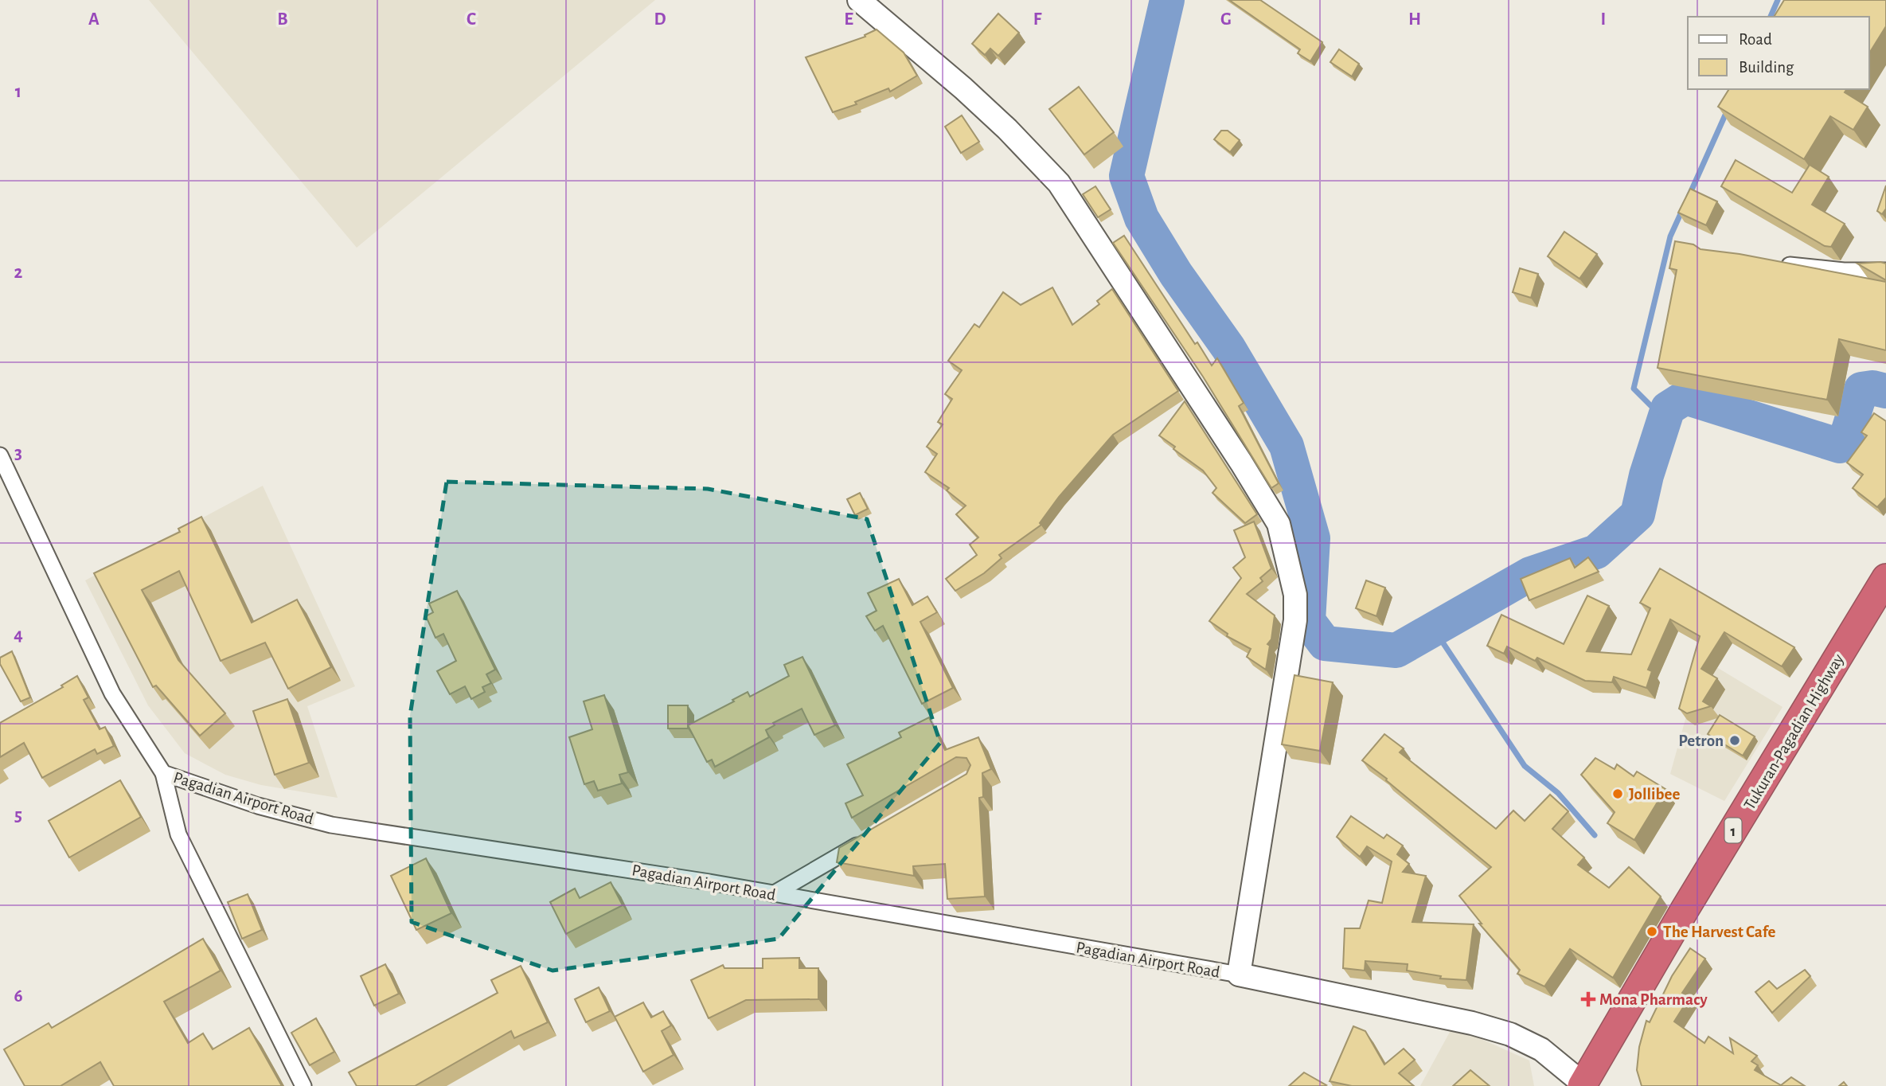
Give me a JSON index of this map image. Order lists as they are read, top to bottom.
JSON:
{
  "streets": {
    "highway": ["Tukuran-Pagadian Highway", "1"],
    "street": ["Pagadian Airport Road"]
  },
  "crossings": [
    ["Tukuran-Pagadian Highway", "Pagadian Airport Road"]
  ],
  "places": {
    "other": ["Petron", "Jollibee", "The Harvest Cafe"],
    "health": ["Mona Pharmacy"]
  },
  "legend": ["Road", "Building"],
  "grid": {
    "columns": [
      "A",
      "B",
      "C",
      "D",
      "E",
      "F",
      "G",
      "H",
      "I"
    ],
    "rows": [
      "1",
      "2",
      "3",
      "4",
      "5",
      "6"
    ]
  }
}
